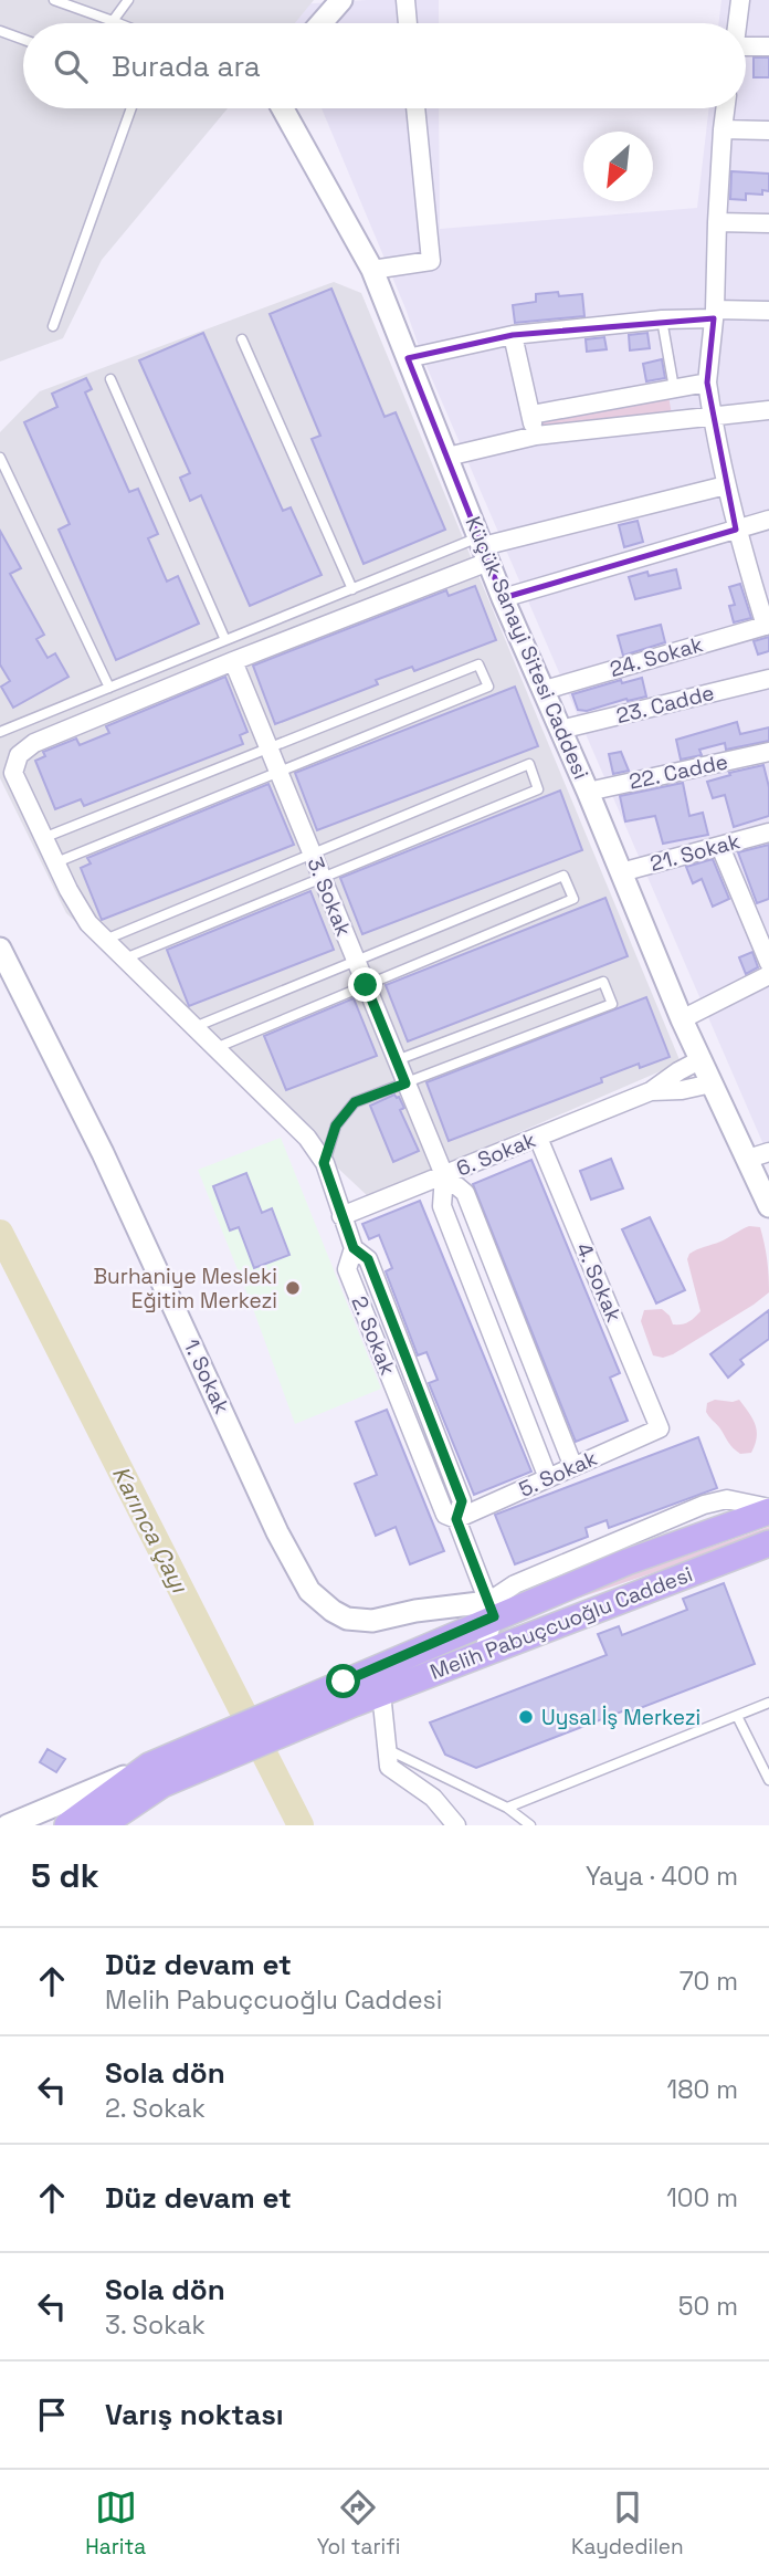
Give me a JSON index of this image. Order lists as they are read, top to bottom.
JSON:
{
  "streets": {
    "main road": ["Melih Pabuçcuoğlu Caddesi"],
    "street": [
      "Küçük Sanayi Sitesi Caddesi",
      "24. Sokak",
      "23. Cadde",
      "22. Cadde",
      "21. Sokak",
      "3. Sokak",
      "6. Sokak",
      "4. Sokak",
      "2. Sokak",
      "1. Sokak",
      "5. Sokak"
    ]
  },
  "crossings": [
    ["Küçük Sanayi Sitesi Caddesi", "24. Sokak"],
    ["Küçük Sanayi Sitesi Caddesi", "23. Cadde"],
    ["Küçük Sanayi Sitesi Caddesi", "22. Cadde"],
    ["Küçük Sanayi Sitesi Caddesi", "21. Sokak"],
    ["3. Sokak", "6. Sokak"],
    ["3. Sokak", "2. Sokak"],
    ["3. Sokak", "5. Sokak"],
    ["6. Sokak", "4. Sokak"],
    ["6. Sokak", "2. Sokak"],
    ["4. Sokak", "5. Sokak"],
    ["2. Sokak", "1. Sokak"],
    ["2. Sokak", "5. Sokak"],
    ["2. Sokak", "Melih Pabuçcuoğlu Caddesi"],
    ["1. Sokak", "Melih Pabuçcuoğlu Caddesi"]
  ],
  "water": ["Karınca Çayı"],
  "places": ["Burhaniye Mesleki Eğitim Merkezi", "Uysal İş Merkezi"],
  "north": "bottom left",
  "page": {
    "search": "Burada ara",
    "heading": ["5 dk", "Yaya · 400 m"],
    "list": [
      ["Düz devam et", "Melih Pabuçcuoğlu Caddesi", "70 m"],
      ["Sola dön", "2. Sokak", "180 m"],
      ["Düz devam et", "100 m"],
      ["Sola dön", "3. Sokak", "50 m"],
      "Varış noktası"
    ],
    "nav": ["Harita", "Yol tarifi", "Kaydedilen"]
  }
}
